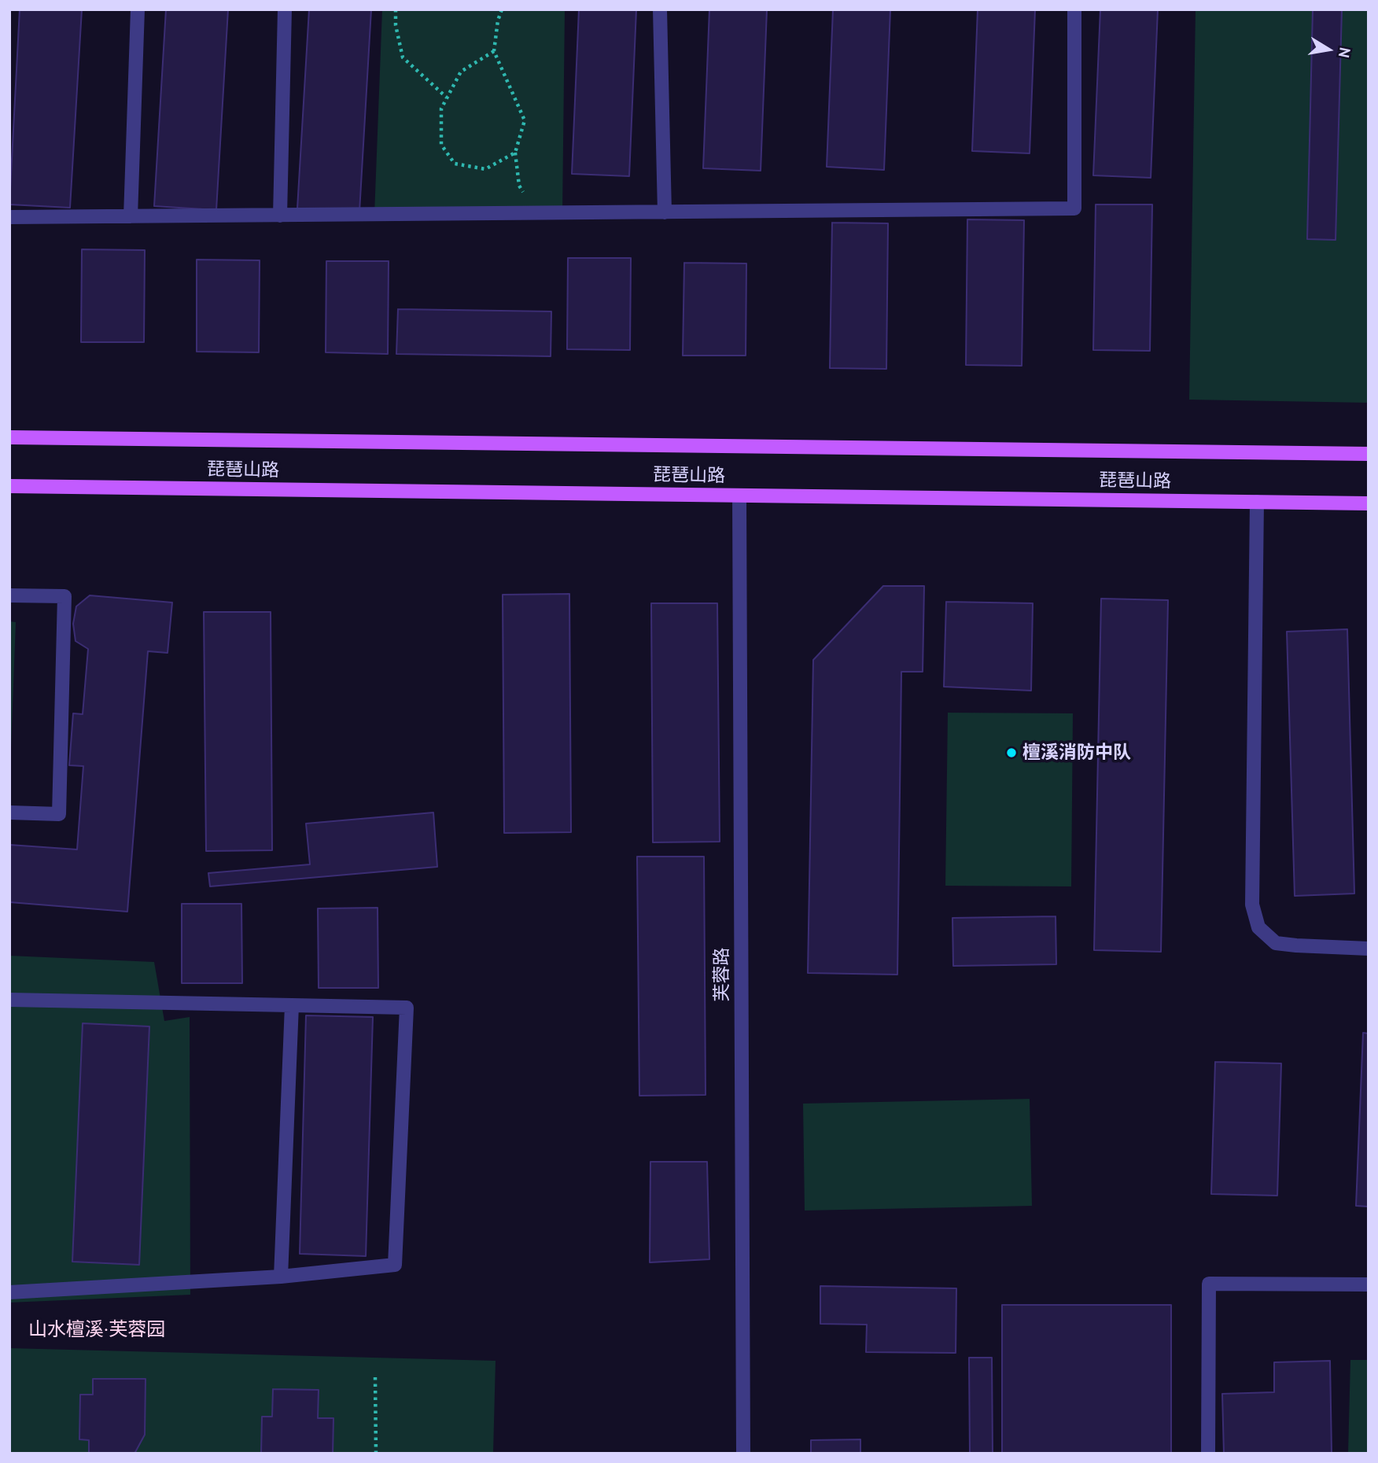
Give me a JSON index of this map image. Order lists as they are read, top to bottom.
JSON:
{
  "streets": {
    "main road": ["琵琶山路"],
    "street": ["芙蓉路"]
  },
  "crossings": [
    ["琵琶山路", "芙蓉路"]
  ],
  "districts": ["山水檀溪·芙蓉园"],
  "places": ["檀溪消防中队"],
  "north": "right"
}
